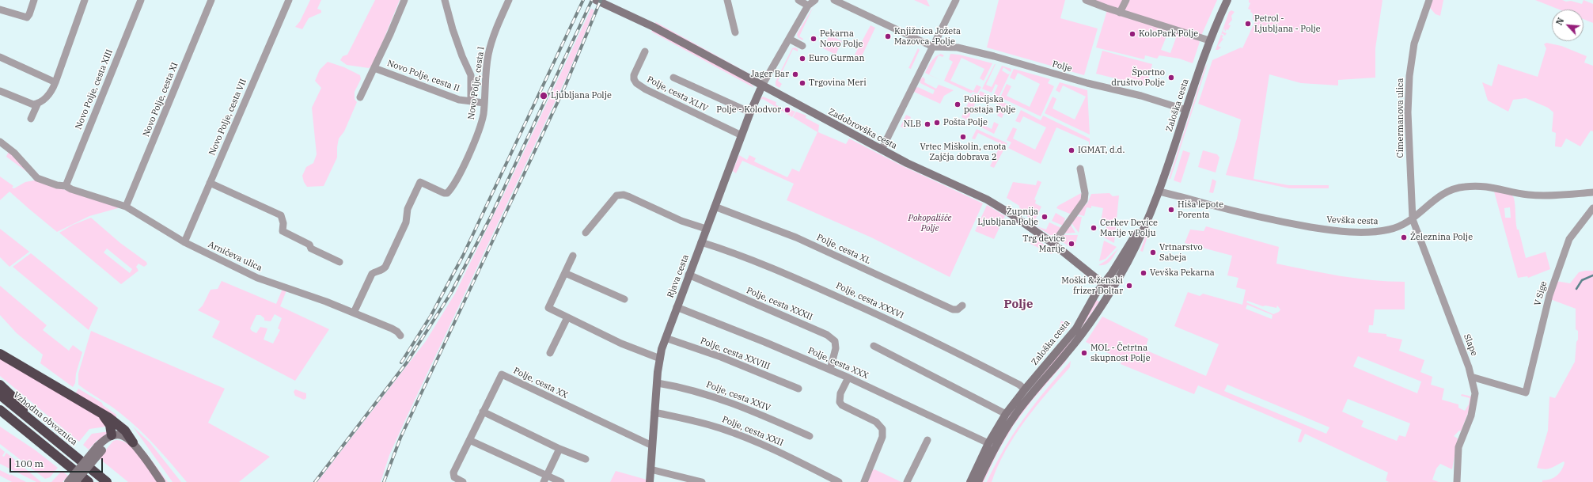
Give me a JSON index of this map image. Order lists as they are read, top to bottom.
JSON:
{
  "streets": {
    "highway": ["Vzhodna obvoznica"],
    "main road": ["Zaloška cesta", "Zadobrovška cesta", "Rjava cesta"],
    "street": [
      "Polje",
      "Novo Polje, cesta II",
      "Novo Polje, cesta I",
      "Novo Polje, cesta XIII",
      "Polje, cesta XLIV",
      "Novo Polje, cesta XI",
      "Novo Polje, cesta VII",
      "Cimermanova ulica",
      "Vevška cesta",
      "Polje, cesta XL",
      "Arničeva ulica",
      "V Sige",
      "Polje, cesta XXXVI",
      "Polje, cesta XXXII",
      "Slape",
      "Polje, cesta XXVIII",
      "Polje, cesta XXX",
      "Polje, cesta XX",
      "Polje, cesta XXIV",
      "Polje, cesta XXII"
    ]
  },
  "crossings": [
    ["Polje", "Zaloška cesta"],
    ["Novo Polje, cesta II", "Novo Polje, cesta I"],
    ["Novo Polje, cesta I", "Arničeva ulica"],
    ["Novo Polje, cesta XIII", "Arničeva ulica"],
    ["Polje, cesta XLIV", "Rjava cesta"],
    ["Novo Polje, cesta XI", "Arničeva ulica"],
    ["Zaloška cesta", "Zadobrovška cesta"],
    ["Zaloška cesta", "Vevška cesta"],
    ["Zaloška cesta", "Polje, cesta XXXVI"],
    ["Zaloška cesta", "Polje, cesta XXX"],
    ["Novo Polje, cesta VII", "Arničeva ulica"],
    ["Cimermanova ulica", "Vevška cesta"],
    ["Cimermanova ulica", "Slape"],
    ["Zadobrovška cesta", "Rjava cesta"],
    ["Vevška cesta", "Slape"],
    ["Polje, cesta XL", "Rjava cesta"],
    ["Rjava cesta", "Polje, cesta XXXVI"],
    ["Rjava cesta", "Polje, cesta XXXII"],
    ["Rjava cesta", "Polje, cesta XXVIII"],
    ["Rjava cesta", "Polje, cesta XXX"],
    ["Rjava cesta", "Polje, cesta XX"],
    ["Rjava cesta", "Polje, cesta XXIV"],
    ["Rjava cesta", "Polje, cesta XXII"],
    ["V Sige", "Slape"],
    ["Polje, cesta XXXII", "Polje, cesta XXX"]
  ],
  "districts": ["Polje"],
  "parks": ["Pokopališče Polje"],
  "places": [
    "Petrol - Ljubljana - Polje",
    "KoloPark Polje",
    "Knjižnica Jožeta Mazovca -Polje",
    "Pekarna Novo Polje",
    "Euro Gurman",
    "Jager Bar",
    "Športno društvo Polje",
    "Trgovina Meri",
    "Ljubljana Polje",
    "Policijska postaja Polje",
    "Polje - Kolodvor",
    "Pošta Polje",
    "NLB",
    "Vrtec Miškolin, enota Zajčja dobrava 2",
    "IGMAT, d.d.",
    "Hiša lepote Porenta",
    "Župnija Ljubljana Polje",
    "Cerkev Device Marije v Polju",
    "Železnina Polje",
    "Trg device Marije",
    "Vrtnarstvo Sabeja",
    "Vevška Pekarna",
    "Moški & ženski frizer Doltar",
    "MOL - Četrtna skupnost Polje"
  ],
  "scale_bar": "100 m",
  "north": "top left"
}
